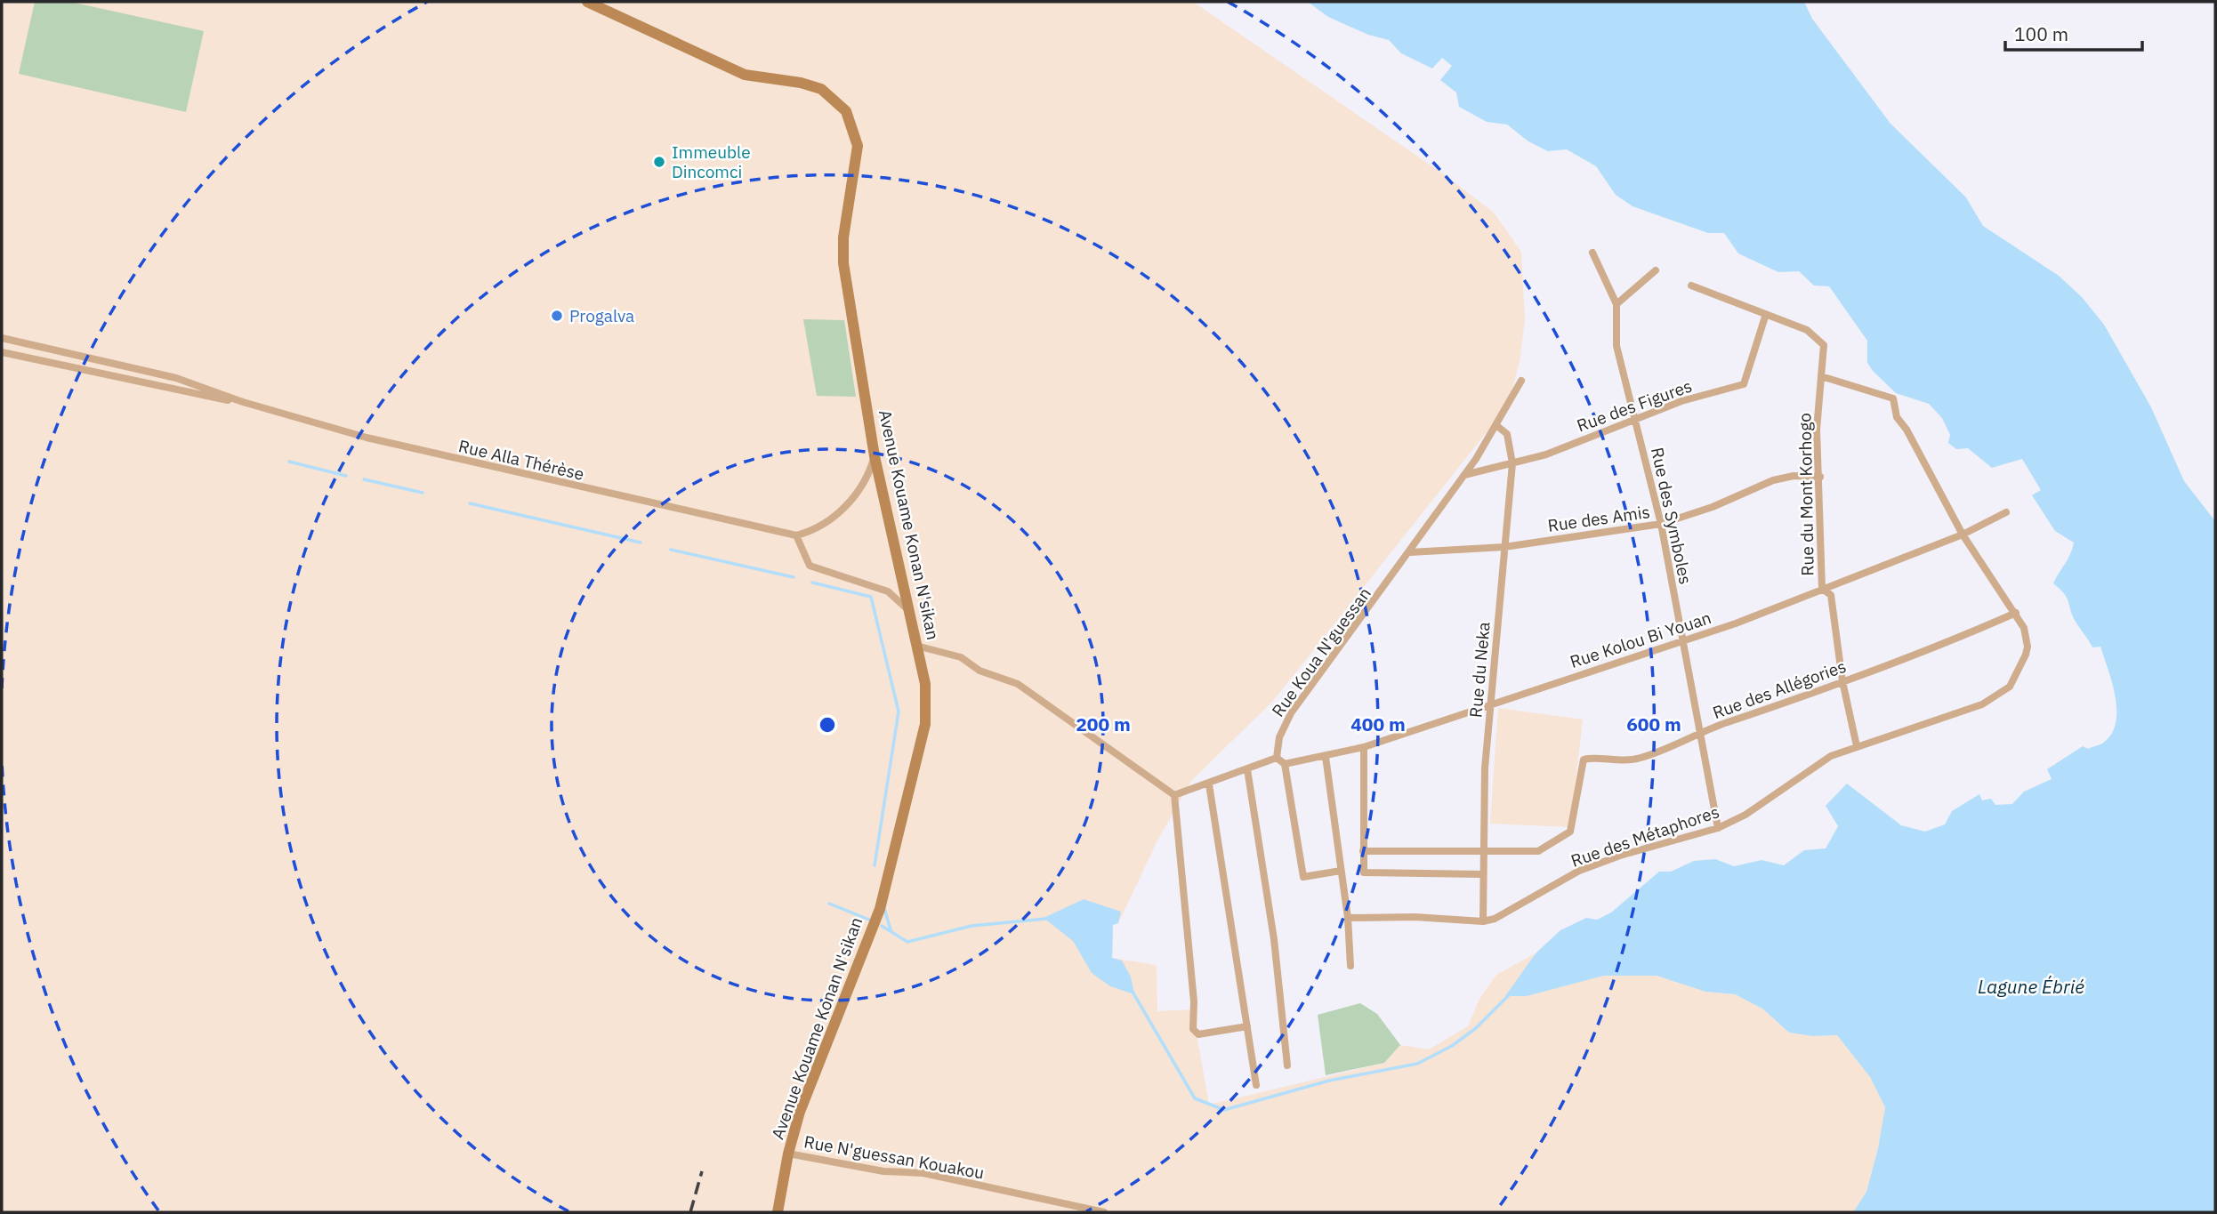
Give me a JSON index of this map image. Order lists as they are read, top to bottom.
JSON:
{
  "streets": {
    "street": [
      "Rue des Figures",
      "Rue Alla Thérèse",
      "Rue du Mont Korhogo",
      "Rue des Symboles",
      "Rue des Amis",
      "Avenue Kouame Konan N'sikan",
      "Rue Kolou Bi Youan",
      "Rue Koua N'guessan",
      "Rue du Neka",
      "Rue des Allégories",
      "Rue des Métaphores",
      "Rue N'guessan Kouakou"
    ]
  },
  "crossings": [
    ["Rue des Figures", "Rue du Mont Korhogo"],
    ["Rue des Figures", "Rue des Symboles"],
    ["Rue des Figures", "Rue Koua N'guessan"],
    ["Rue des Figures", "Rue du Neka"],
    ["Rue du Mont Korhogo", "Rue des Amis"],
    ["Rue du Mont Korhogo", "Rue Kolou Bi Youan"],
    ["Rue du Mont Korhogo", "Rue des Allégories"],
    ["Rue du Mont Korhogo", "Rue des Métaphores"],
    ["Rue des Symboles", "Rue des Amis"],
    ["Rue des Symboles", "Rue Kolou Bi Youan"],
    ["Rue des Symboles", "Rue des Allégories"],
    ["Rue des Symboles", "Rue des Métaphores"],
    ["Rue des Amis", "Rue Koua N'guessan"],
    ["Rue des Amis", "Rue du Neka"],
    ["Avenue Kouame Konan N'sikan", "Rue N'guessan Kouakou"],
    ["Rue Kolou Bi Youan", "Rue du Neka"],
    ["Rue Kolou Bi Youan", "Rue des Métaphores"],
    ["Rue Koua N'guessan", "Rue du Neka"],
    ["Rue du Neka", "Rue des Allégories"],
    ["Rue du Neka", "Rue des Métaphores"],
    ["Rue des Allégories", "Rue des Métaphores"]
  ],
  "water": ["Lagune Ébrié"],
  "places": ["Immeuble Dincomci", "Progalva"],
  "scale_bar": "100 m",
  "rings": ["200 m", "400 m", "600 m"]
}
